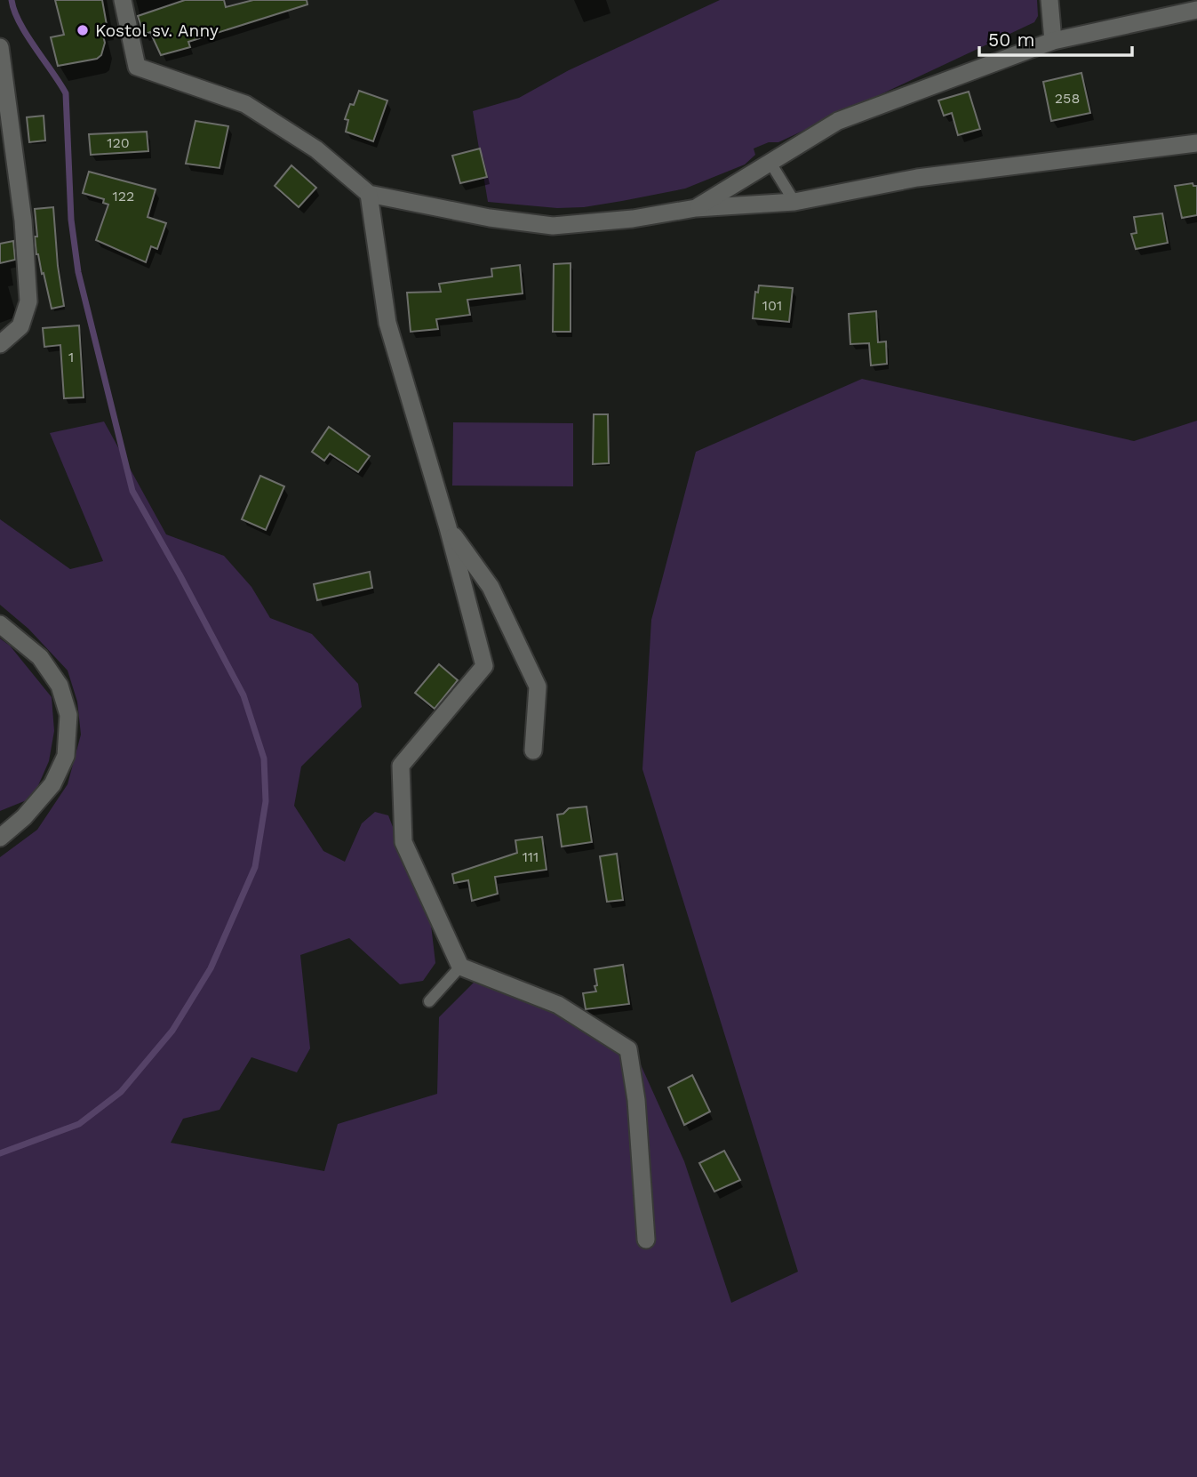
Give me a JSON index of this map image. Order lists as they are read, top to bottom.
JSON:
{
  "places": ["Kostol sv. Anny"],
  "house_numbers": [
    "258",
    "120",
    "122",
    "101",
    "1",
    "111"
  ],
  "scale_bar": "50 m"
}
